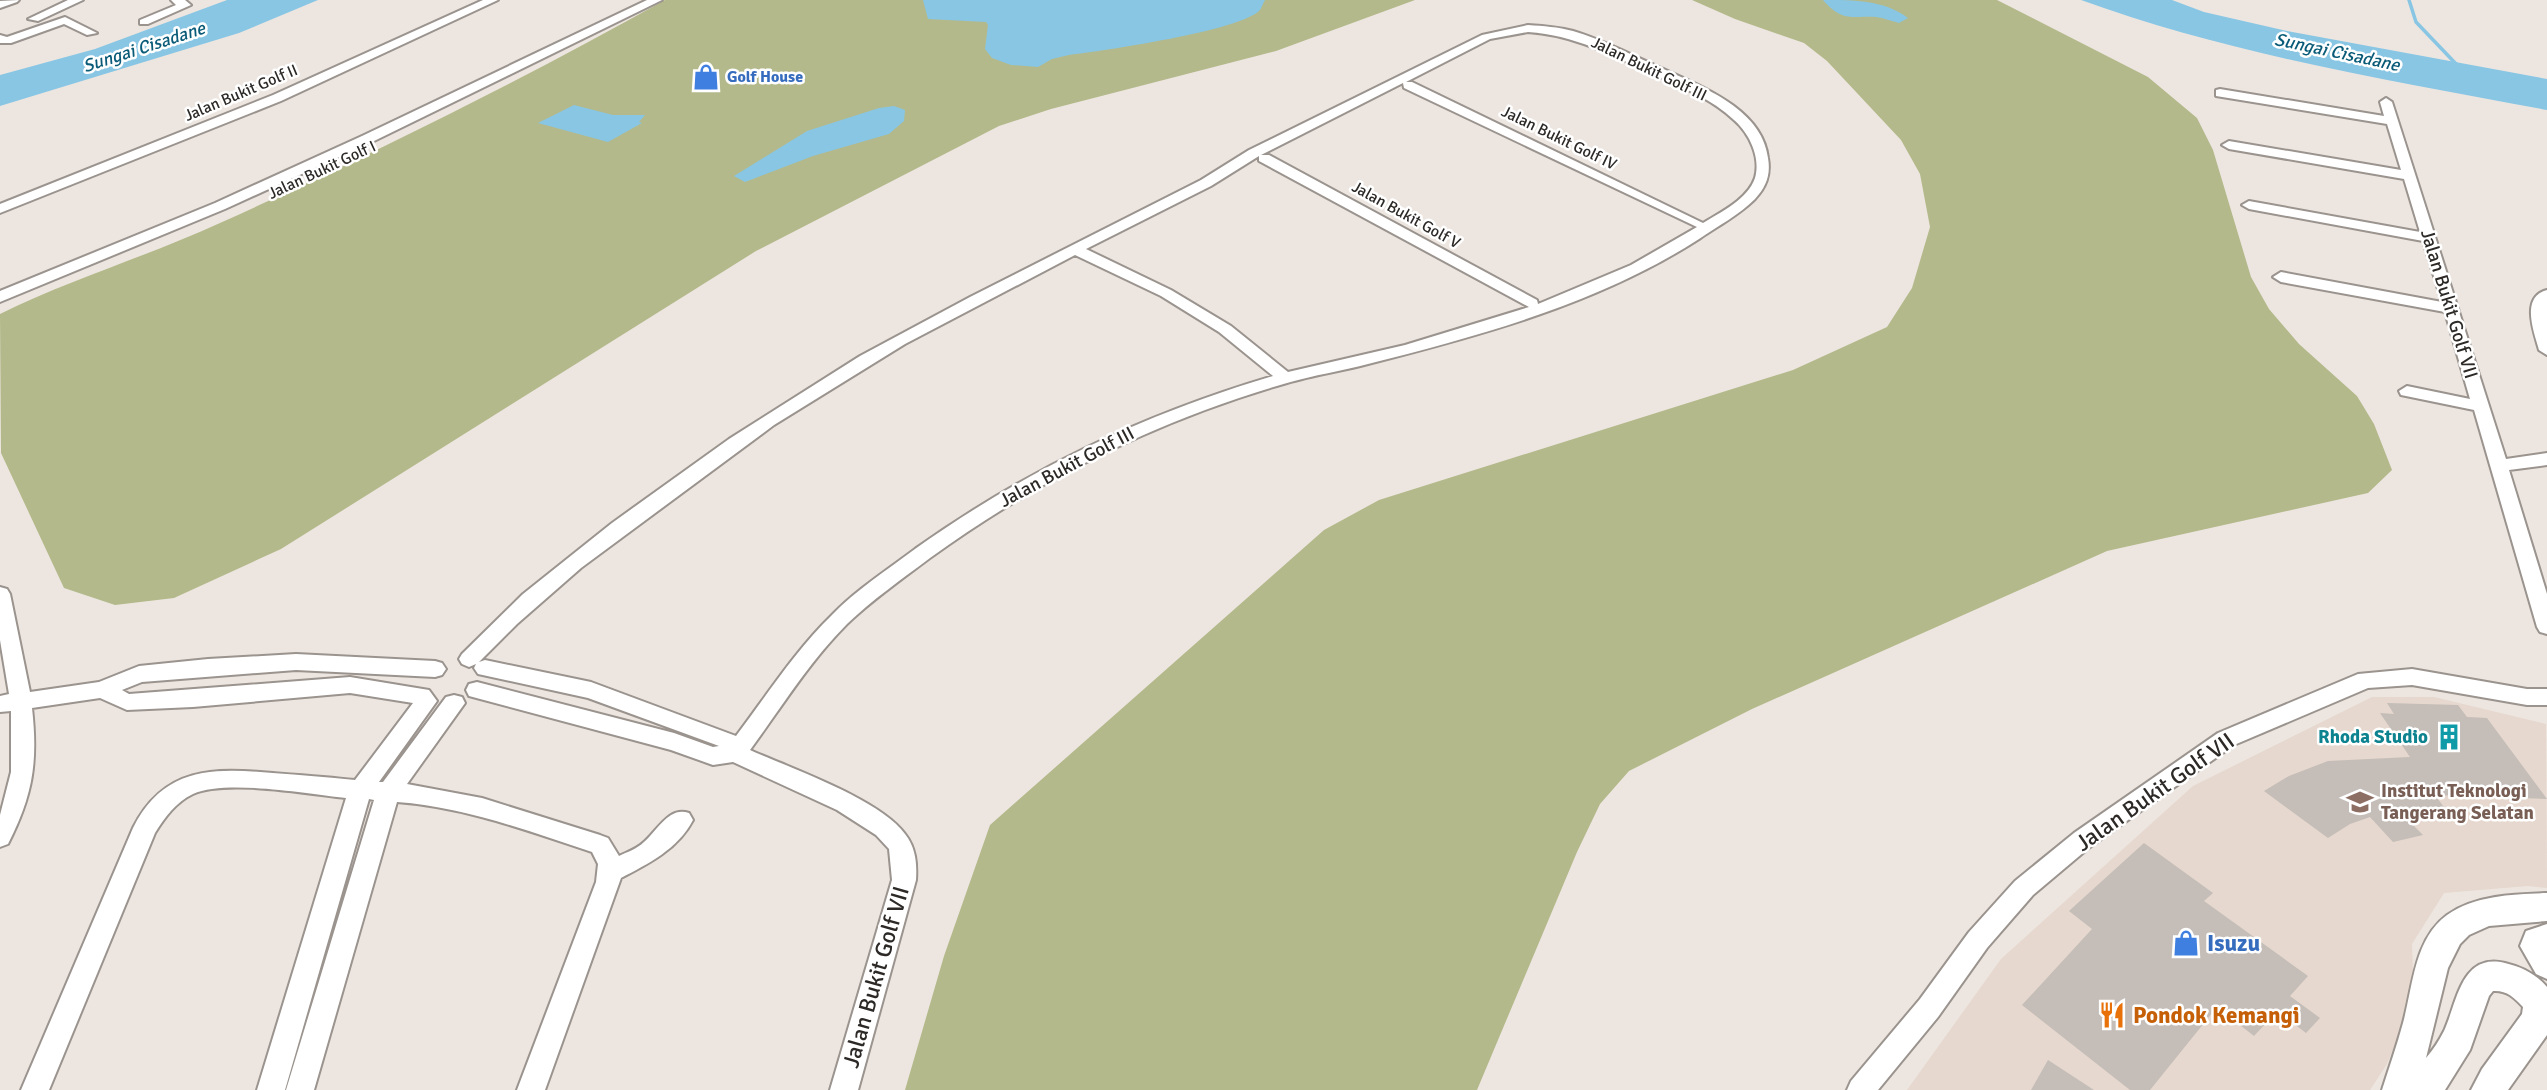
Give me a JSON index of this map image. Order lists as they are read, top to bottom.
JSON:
{
  "streets": {
    "street": [
      "Jalan Bukit Golf III",
      "Jalan Bukit Golf II",
      "Jalan Bukit Golf IV",
      "Jalan Bukit Golf I",
      "Jalan Bukit Golf V",
      "Jalan Bukit Golf VII"
    ]
  },
  "crossings": [
    ["Jalan Bukit Golf III", "Jalan Bukit Golf IV"],
    ["Jalan Bukit Golf III", "Jalan Bukit Golf V"],
    ["Jalan Bukit Golf III", "Jalan Bukit Golf VII"]
  ],
  "water": ["Sungai Cisadane"],
  "places": {
    "shop": ["Golf House", "Isuzu"],
    "building": ["Rhoda Studio"],
    "school or university": ["Institut Teknologi Tangerang Selatan"],
    "restaurant": ["Pondok Kemangi"]
  }
}
